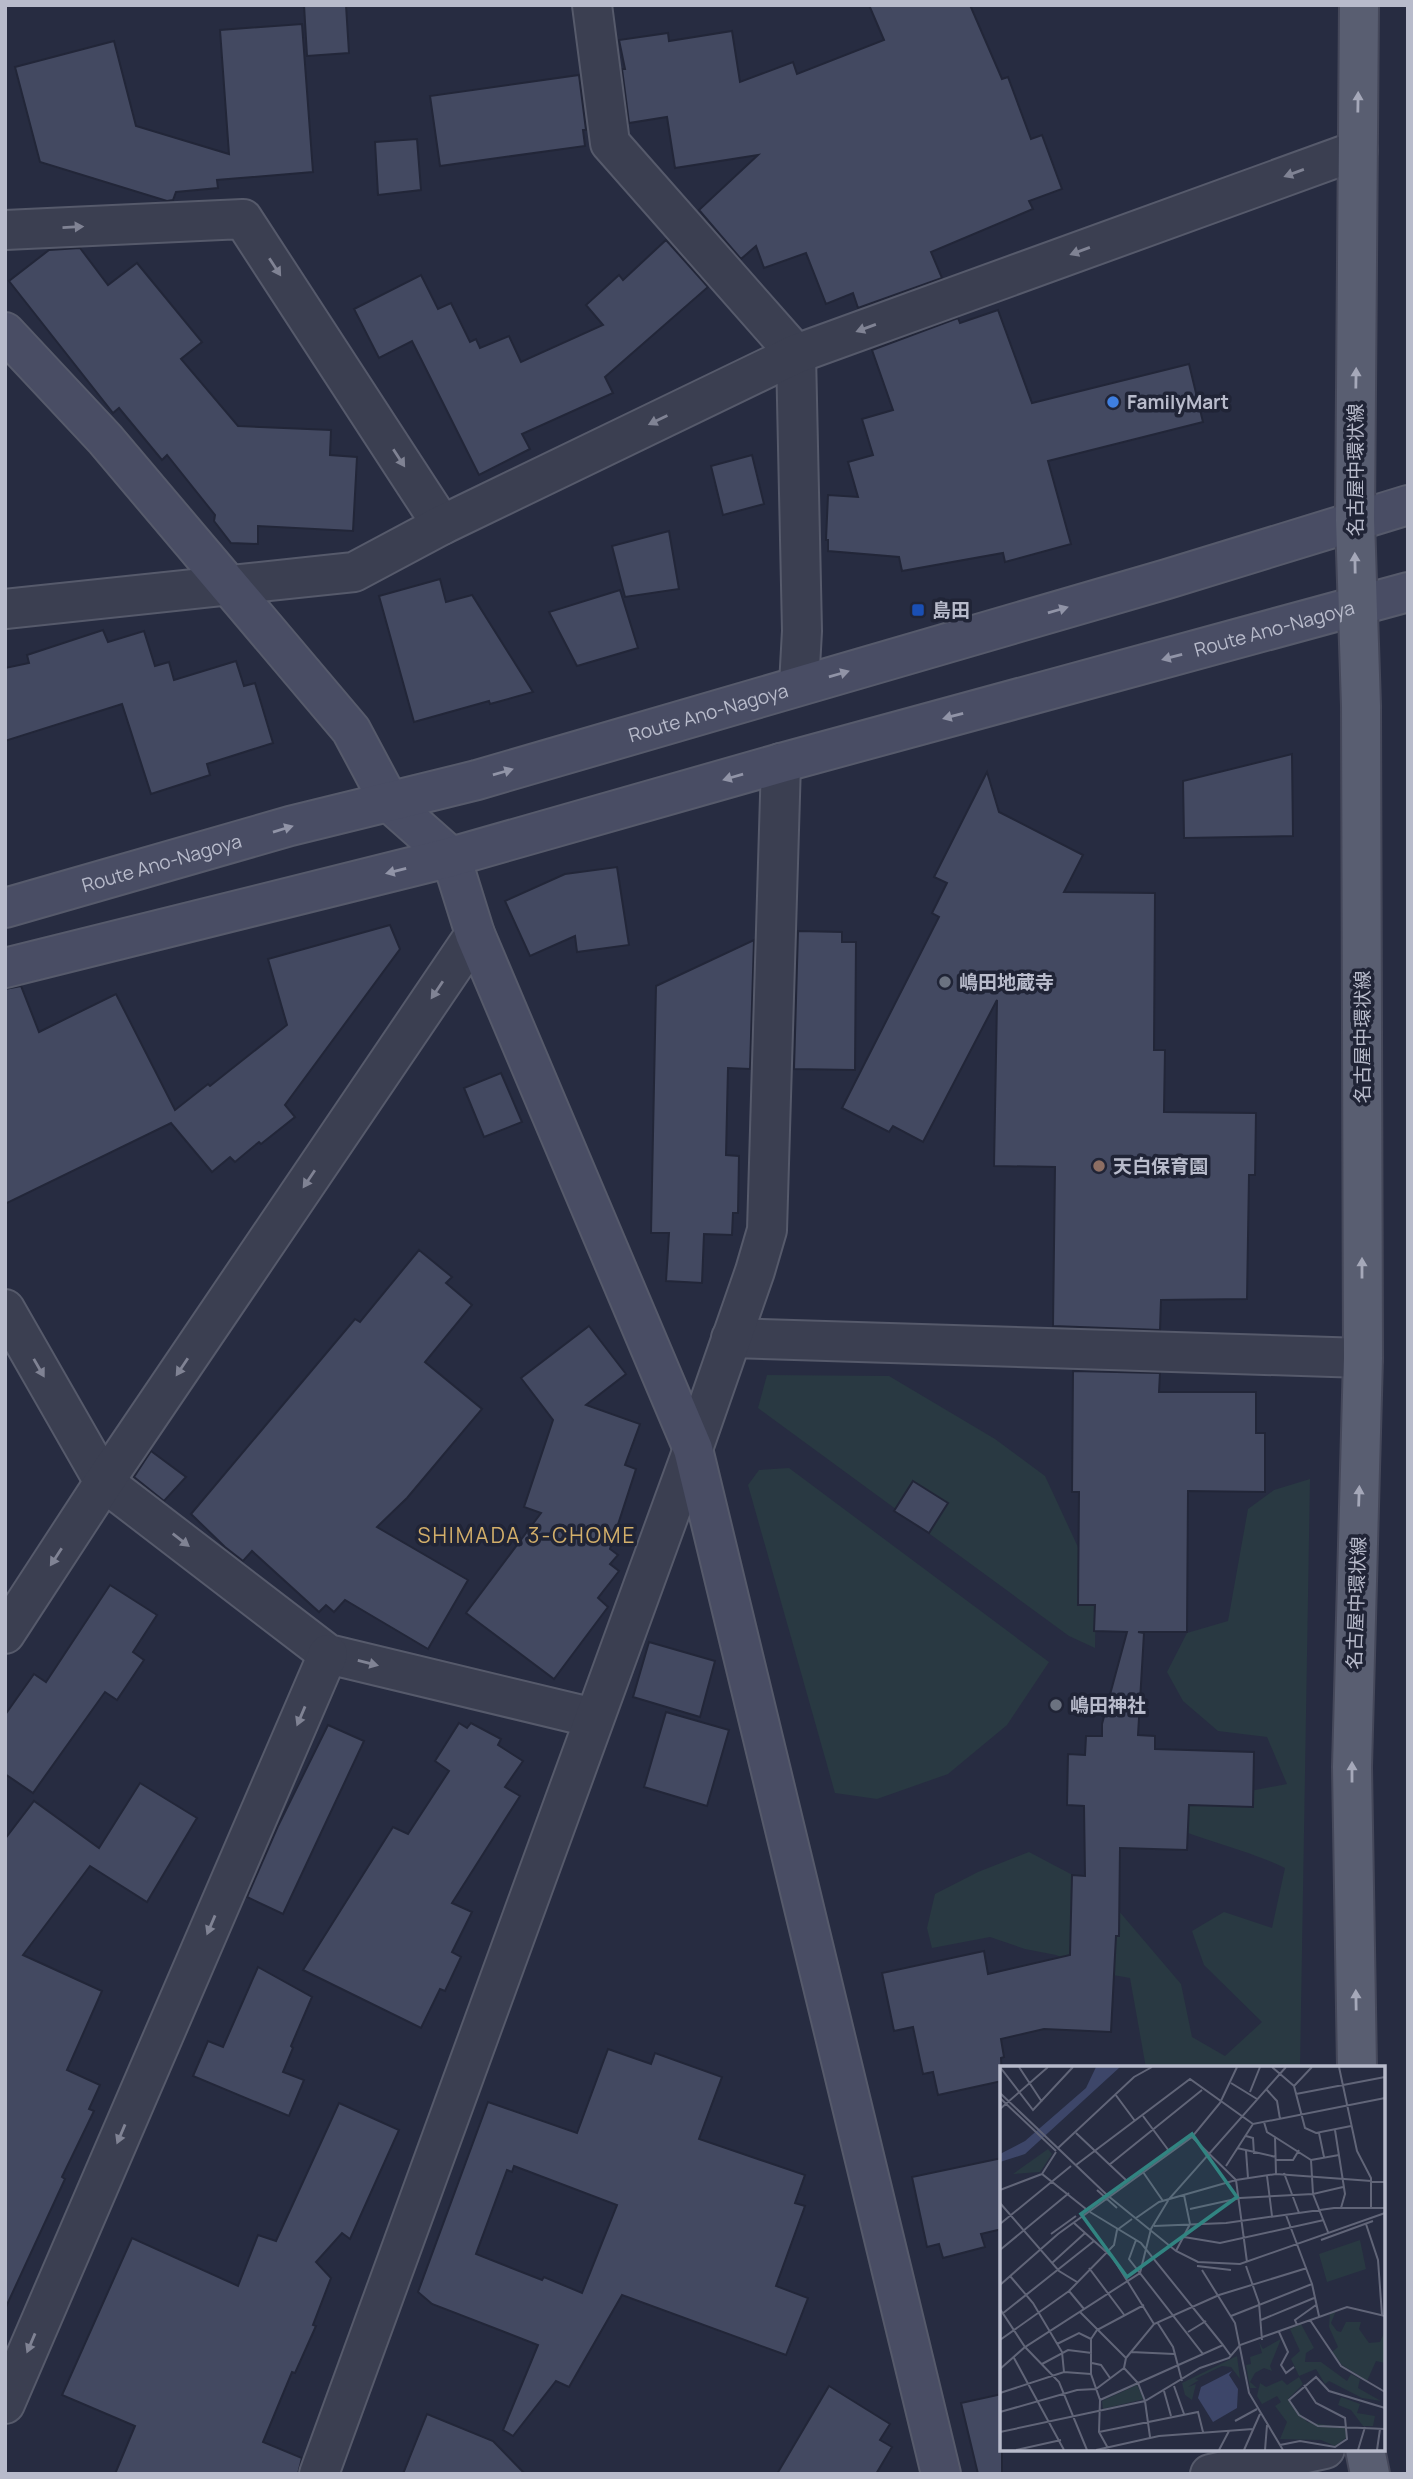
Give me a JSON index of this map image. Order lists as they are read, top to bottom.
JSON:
{
  "streets": {
    "main road": ["名古屋中環状線", "Route Ano-Nagoya"]
  },
  "crossings": [
    ["名古屋中環状線", "Route Ano-Nagoya"]
  ],
  "one_way": ["名古屋中環状線"],
  "districts": ["SHIMADA 3-CHOME"],
  "places": {
    "other": [
      "FamilyMart",
      "嶋田地蔵寺",
      "天白保育園",
      "嶋田神社"
    ],
    "transit": ["島田"]
  }
}
